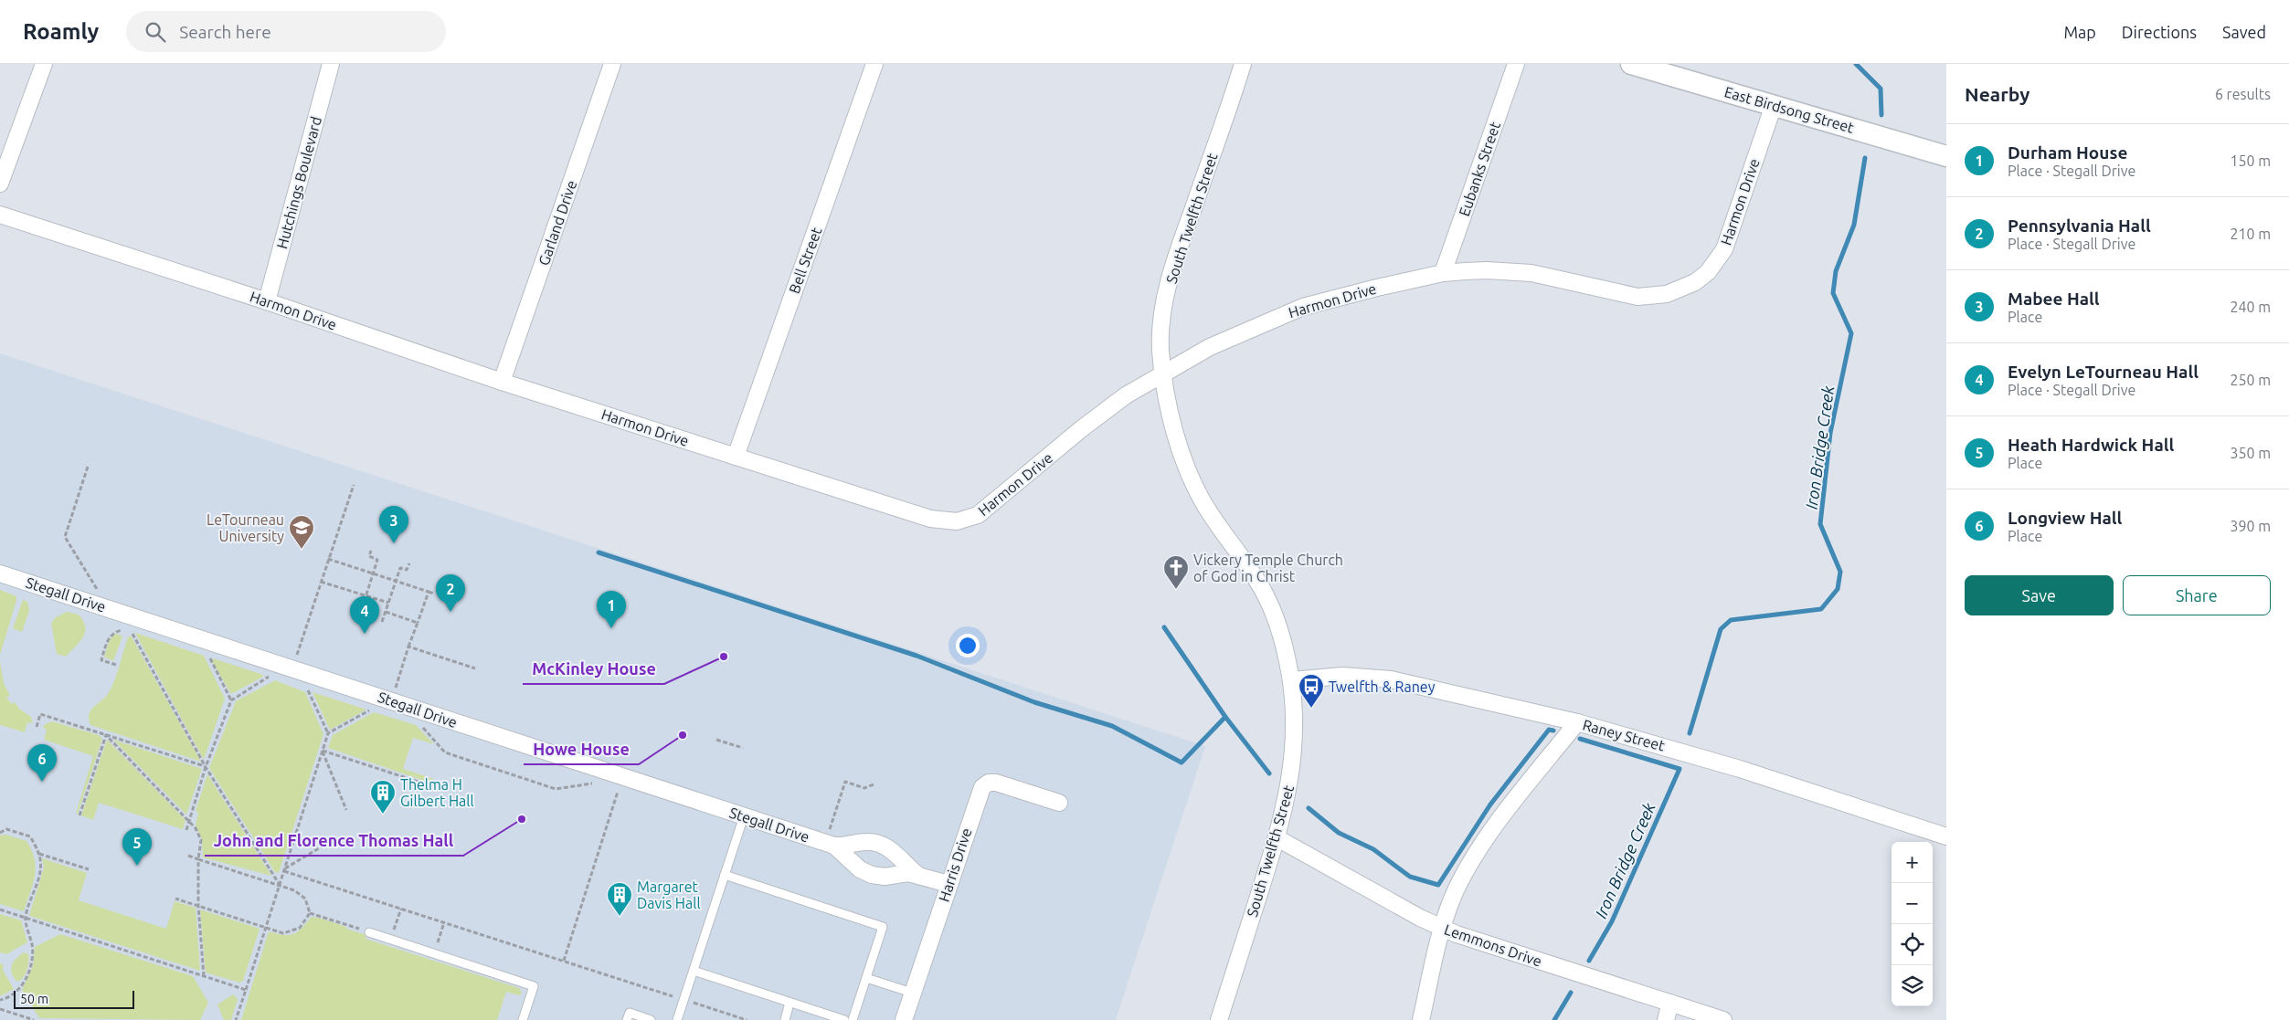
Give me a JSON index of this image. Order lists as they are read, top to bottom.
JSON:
{
  "streets": {
    "street": [
      "East Birdsong Street",
      "Eubanks Street",
      "Hutchings Boulevard",
      "Harmon Drive",
      "South Twelfth Street",
      "Garland Drive",
      "Bell Street",
      "Stegall Drive",
      "Raney Street",
      "Harris Drive",
      "Lemmons Drive"
    ]
  },
  "crossings": [
    ["East Birdsong Street", "Harmon Drive"],
    ["Eubanks Street", "Harmon Drive"],
    ["Hutchings Boulevard", "Harmon Drive"],
    ["Harmon Drive", "South Twelfth Street"],
    ["Harmon Drive", "Garland Drive"],
    ["Harmon Drive", "Bell Street"],
    ["South Twelfth Street", "Raney Street"],
    ["South Twelfth Street", "Lemmons Drive"],
    ["Stegall Drive", "Harris Drive"]
  ],
  "water": ["Iron Bridge Creek"],
  "places": {
    "school or university": ["LeTourneau University"],
    "church": ["Vickery Temple Church of God in Christ"],
    "other": ["McKinley House", "Howe House", "John and Florence Thomas Hall"],
    "bus stop": ["Twelfth & Raney"],
    "building": ["Thelma H Gilbert Hall", "Margaret Davis Hall"]
  },
  "scale_bar": "50 m",
  "page": {
    "header": "Roamly",
    "search": "Search here",
    "nav": ["Map", "Directions", "Saved"],
    "heading": ["Nearby", "6 results"],
    "list": [
      {
        "mark": "1",
        "name": "Durham House",
        "note": "Place · Stegall Drive",
        "value": "150 m"
      },
      {
        "mark": "2",
        "name": "Pennsylvania Hall",
        "note": "Place · Stegall Drive",
        "value": "210 m"
      },
      {
        "mark": "3",
        "name": "Mabee Hall",
        "note": "Place",
        "value": "240 m"
      },
      {
        "mark": "4",
        "name": "Evelyn LeTourneau Hall",
        "note": "Place · Stegall Drive",
        "value": "250 m"
      },
      {
        "mark": "5",
        "name": "Heath Hardwick Hall",
        "note": "Place",
        "value": "350 m"
      },
      {
        "mark": "6",
        "name": "Longview Hall",
        "note": "Place",
        "value": "390 m"
      }
    ],
    "pins": [
      "3",
      "2",
      "1",
      "4",
      "6",
      "5"
    ],
    "buttons": ["Save", "Share"],
    "map_buttons": ["+", "−"],
    "scale": "50 m"
  }
}
